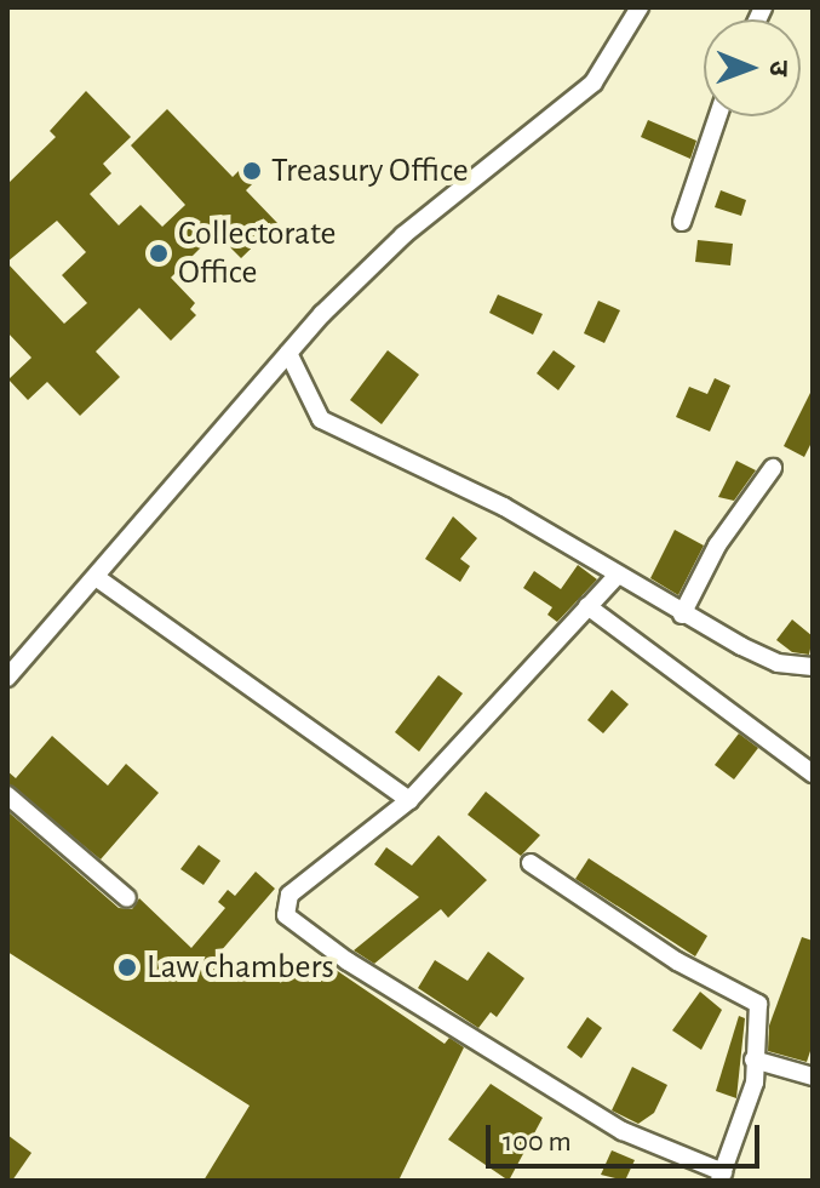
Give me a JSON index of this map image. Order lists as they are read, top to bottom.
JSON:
{
  "places": ["Treasury Office", "Collectorate Office", "Law chambers"],
  "scale_bar": "100 m",
  "north": "right"
}
